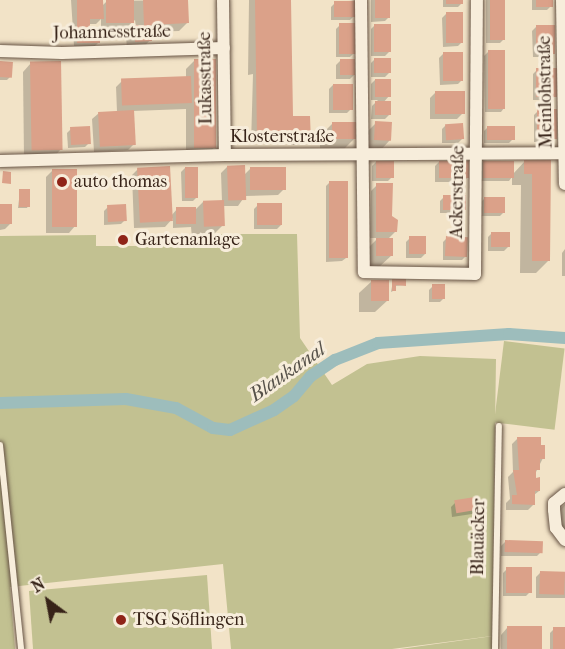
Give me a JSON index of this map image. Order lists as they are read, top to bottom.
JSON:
{
  "streets": {
    "street": [
      "Johannesstraße",
      "Lukasstraße",
      "Meinlohstraße",
      "Klosterstraße",
      "Ackerstraße"
    ],
    "lane": ["Blauäcker"]
  },
  "crossings": [
    ["Johannesstraße", "Lukasstraße"],
    ["Lukasstraße", "Klosterstraße"],
    ["Meinlohstraße", "Klosterstraße"],
    ["Klosterstraße", "Ackerstraße"]
  ],
  "water": ["Blaukanal"],
  "places": ["auto thomas", "Gartenanlage", "TSG Söflingen"],
  "north": "top left"
}
